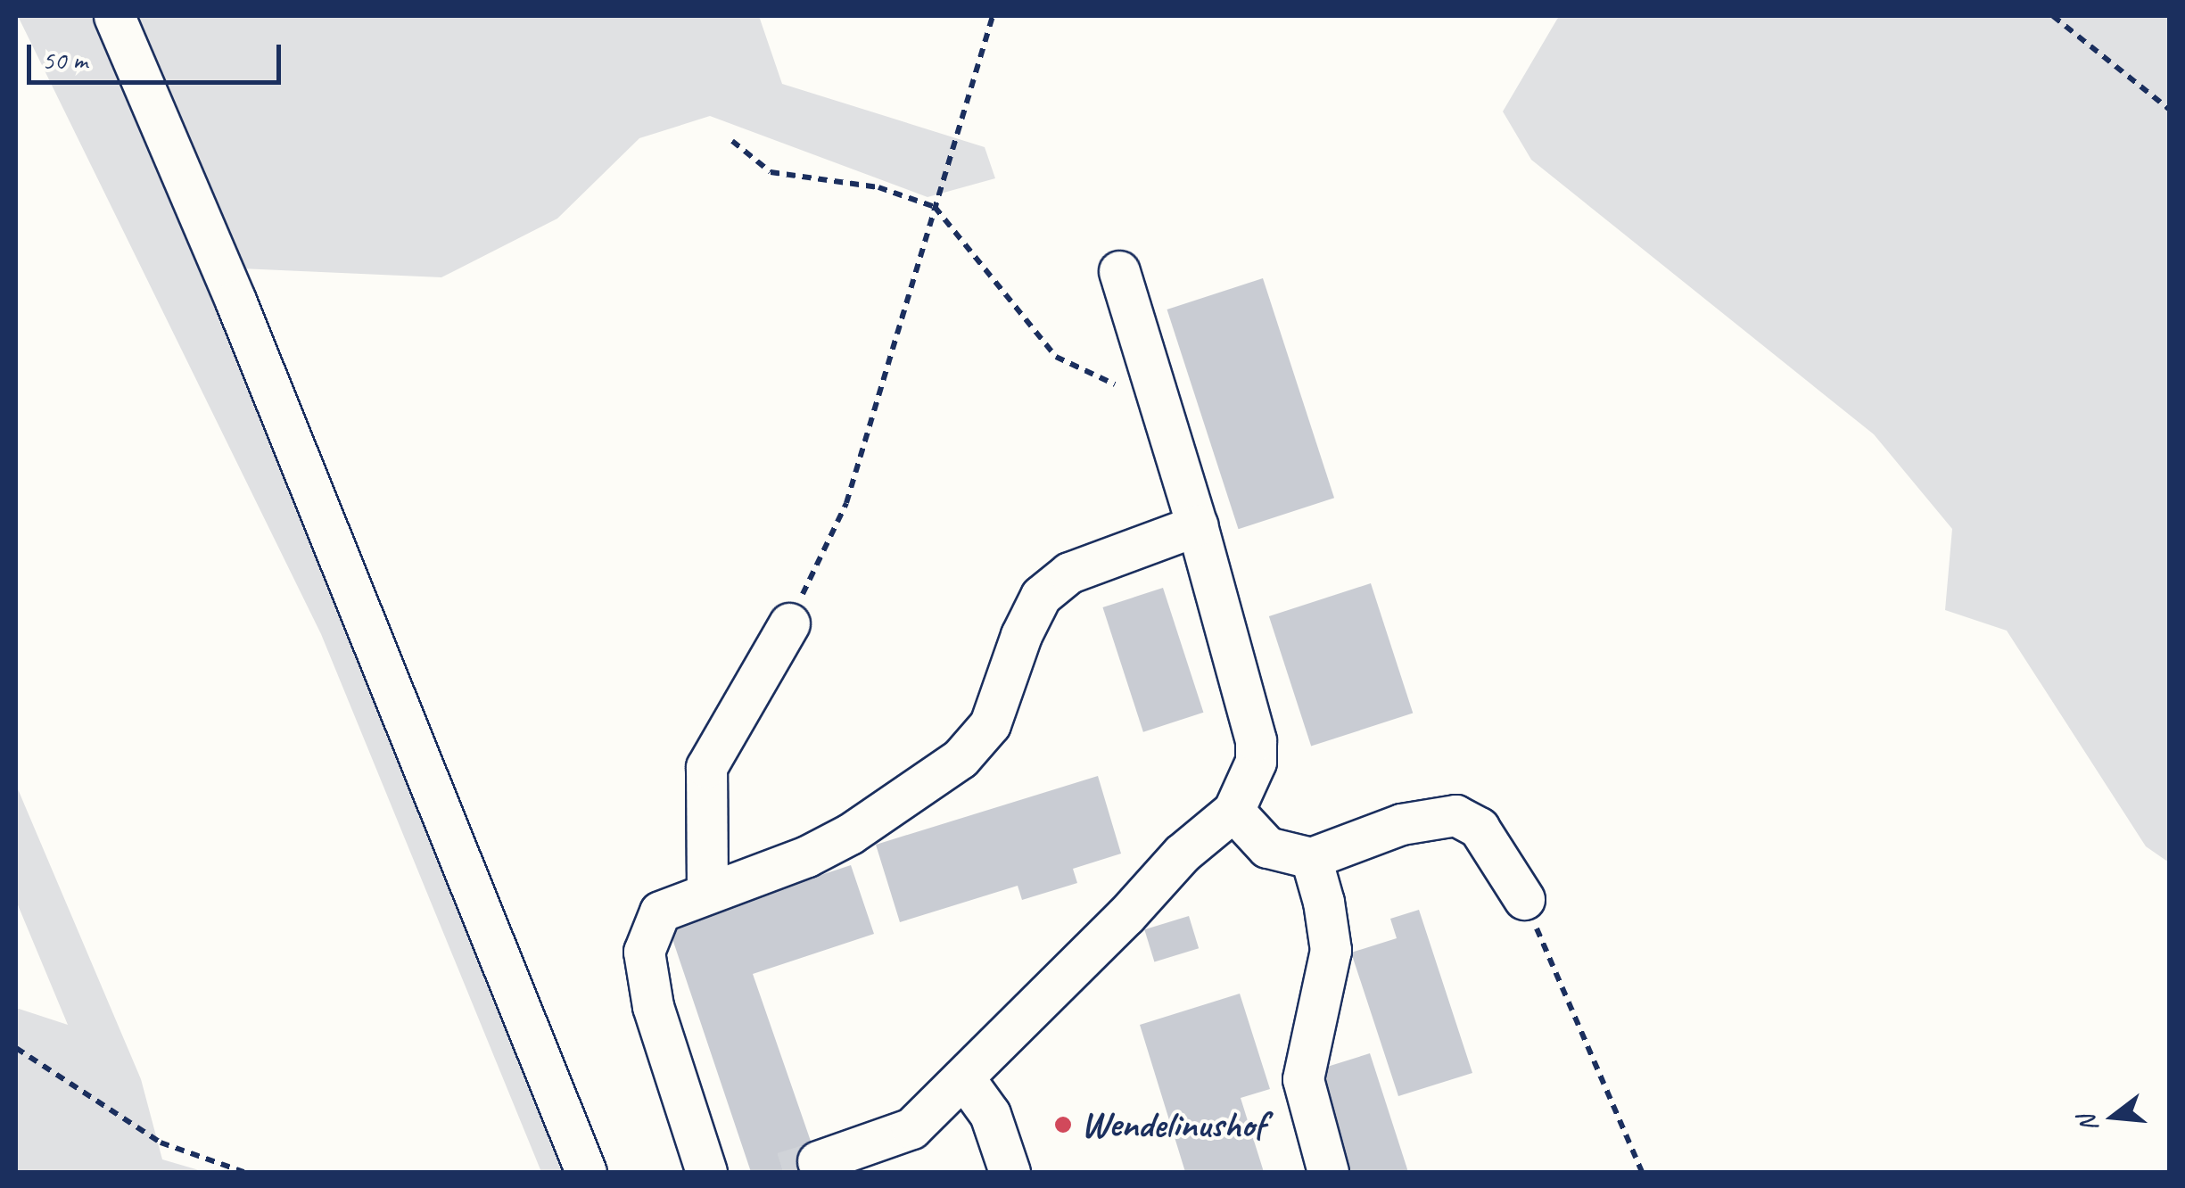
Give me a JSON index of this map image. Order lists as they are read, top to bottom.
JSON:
{
  "places": ["Wendelinushof"],
  "scale_bar": "50 m",
  "north": "left"
}
